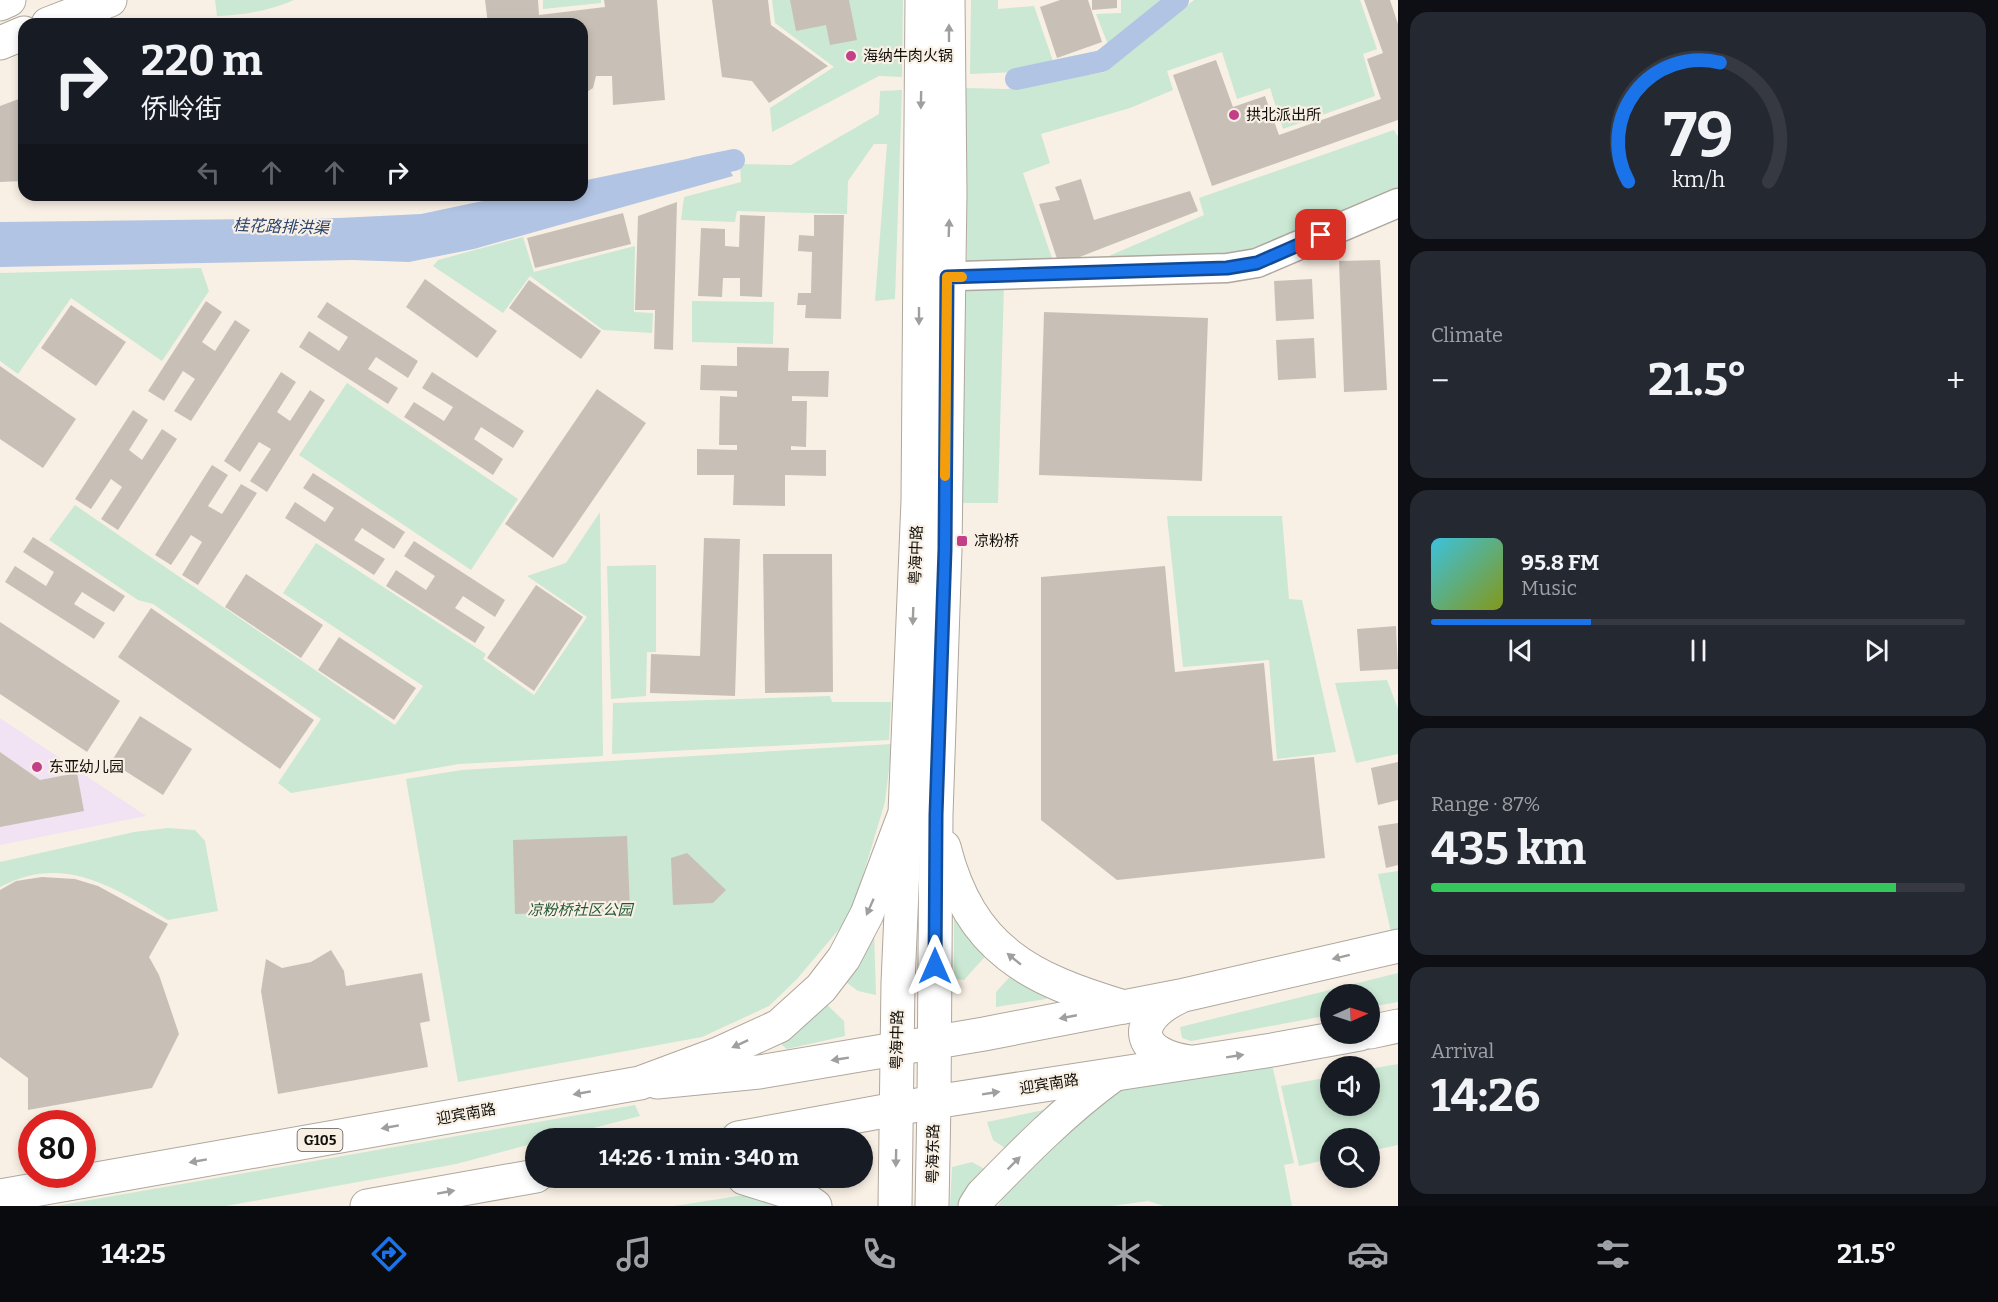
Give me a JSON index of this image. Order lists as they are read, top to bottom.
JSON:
{
  "streets": {
    "main road": [
      "粤海中路",
      "迎宾南路",
      "G105",
      "粤海东路"
    ]
  },
  "crossings": [
    ["粤海中路", "迎宾南路"],
    ["粤海中路", "粤海东路"],
    ["迎宾南路", "粤海东路"]
  ],
  "water": ["桂花路排洪渠"],
  "parks": ["凉粉桥社区公园"],
  "places": {
    "other": ["海纳牛肉火锅", "拱北派出所", "东亚幼儿园"],
    "transit": ["凉粉桥"]
  },
  "north": "right",
  "page": {
    "turn": ["220 m", "侨岭街"],
    "tile": [
      "Climate",
      ["Range · 87%", "435 km"],
      ["Arrival", "14:26"]
    ],
    "heat": ["−", "21.5°", "+"],
    "song": ["95.8 FM", "Music"],
    "limit": "80",
    "trip": "14:26 · 1 min · 340 m",
    "tabs": ["14:25", "21.5°"],
    "gauge": ["79", "km/h"]
  }
}
